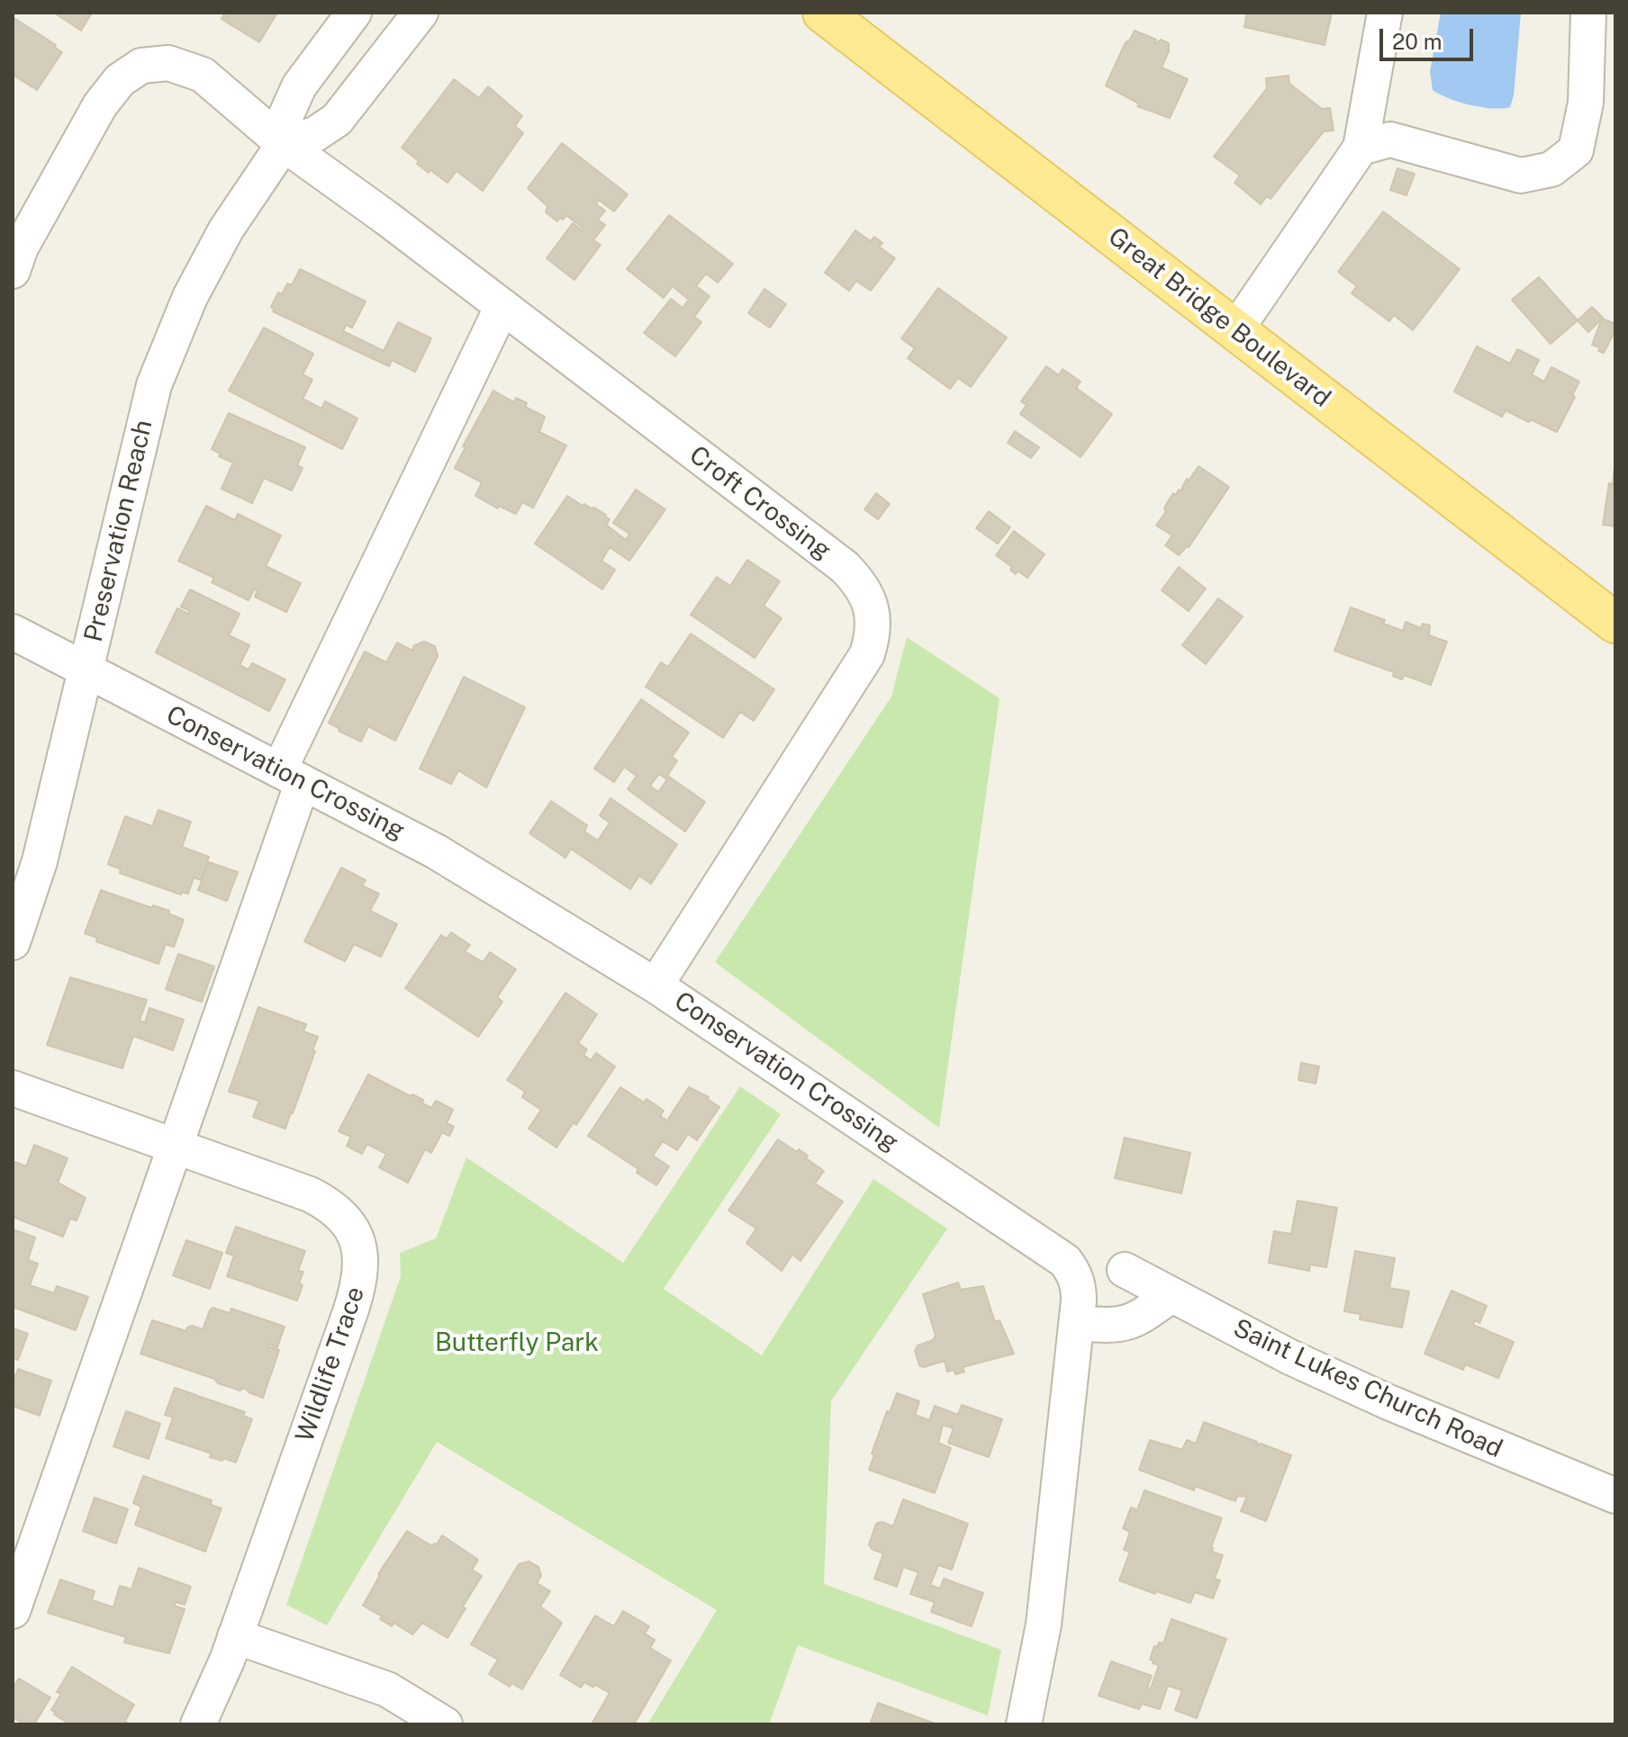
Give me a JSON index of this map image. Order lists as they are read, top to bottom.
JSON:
{
  "streets": {
    "main road": ["Great Bridge Boulevard"],
    "street": [
      "Croft Crossing",
      "Preservation Reach",
      "Conservation Crossing",
      "Wildlife Trace",
      "Saint Lukes Church Road"
    ]
  },
  "crossings": [
    ["Croft Crossing", "Preservation Reach"],
    ["Croft Crossing", "Conservation Crossing"],
    ["Preservation Reach", "Conservation Crossing"]
  ],
  "parks": ["Butterfly Park"],
  "scale_bar": "20 m"
}
